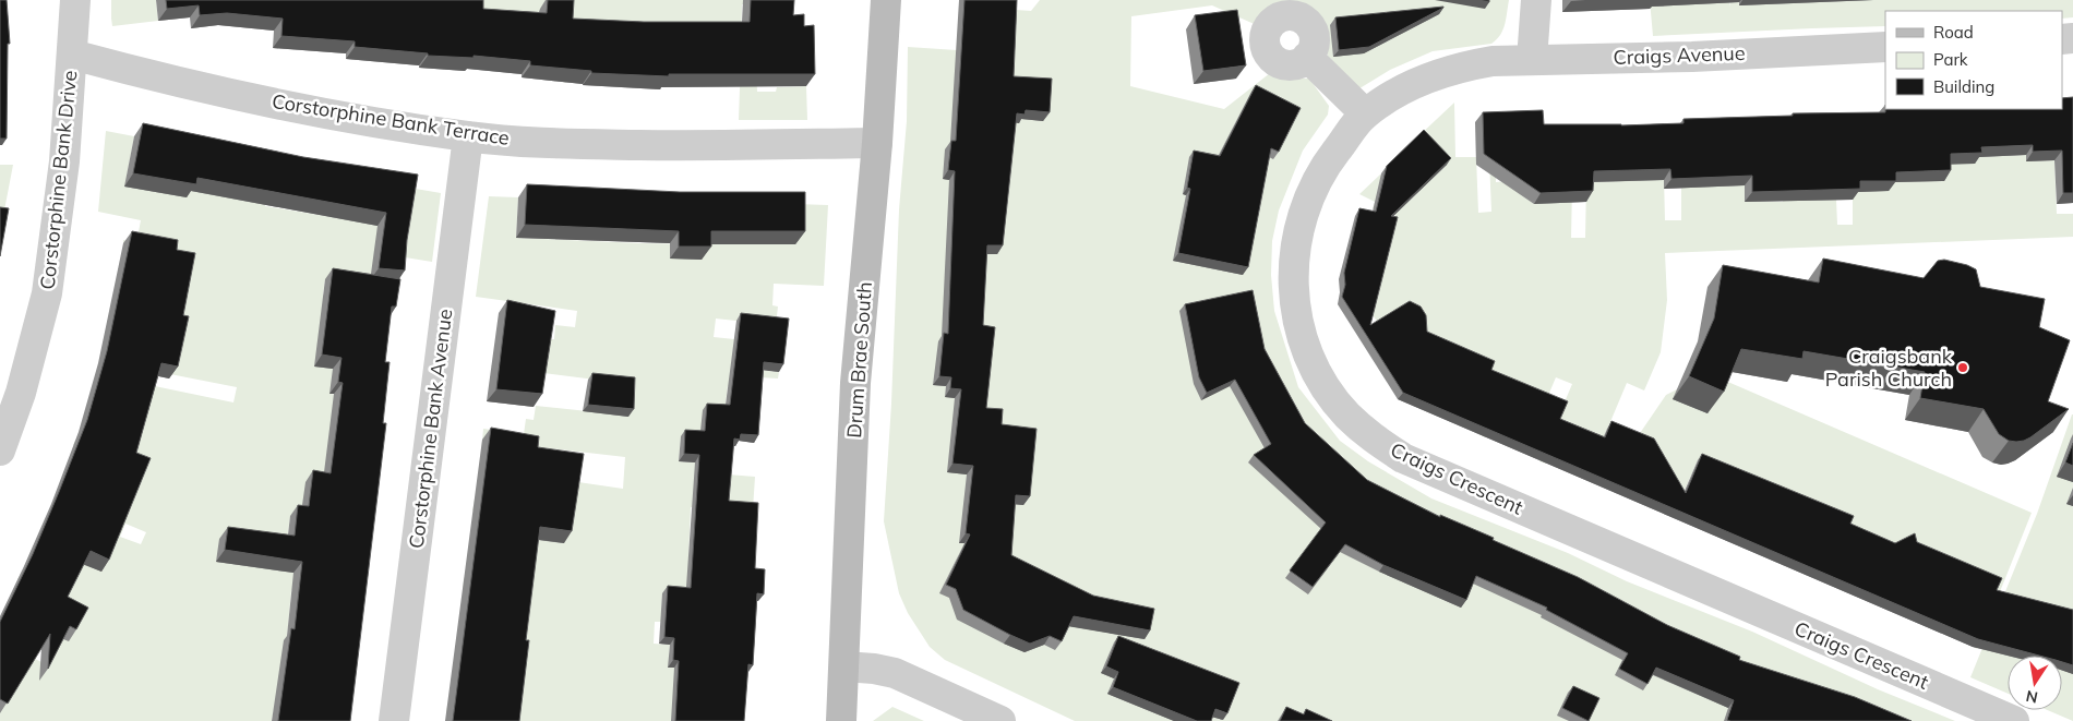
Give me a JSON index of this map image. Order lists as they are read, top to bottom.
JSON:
{
  "streets": {
    "main road": ["Drum Brae South"],
    "street": [
      "Craigs Avenue",
      "Corstorphine Bank Terrace",
      "Corstorphine Bank Drive",
      "Corstorphine Bank Avenue",
      "Craigs Crescent"
    ]
  },
  "crossings": [
    ["Craigs Avenue", "Craigs Crescent"],
    ["Corstorphine Bank Terrace", "Corstorphine Bank Drive"],
    ["Corstorphine Bank Terrace", "Drum Brae South"],
    ["Corstorphine Bank Terrace", "Corstorphine Bank Avenue"]
  ],
  "places": ["Craigsbank Parish Church"],
  "legend": ["Road", "Park", "Building"],
  "north": "bottom"
}
